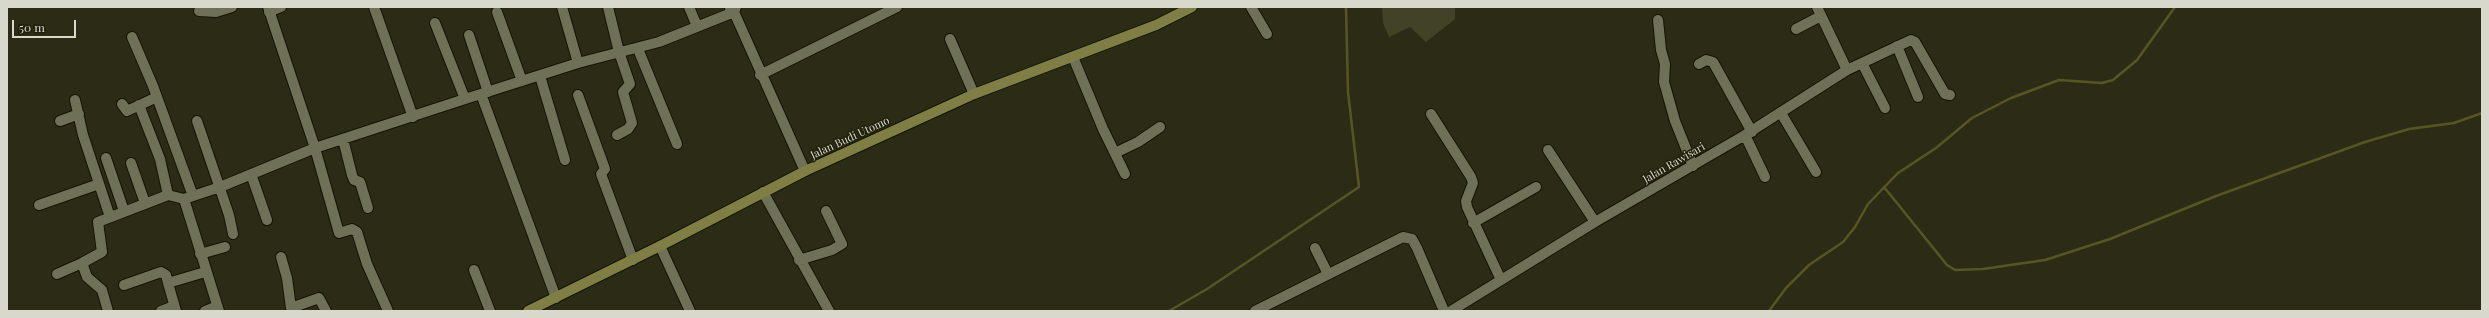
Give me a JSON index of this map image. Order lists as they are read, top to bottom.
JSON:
{
  "streets": {
    "street": ["Jalan Budi Utomo", "Jalan Rawisari"]
  },
  "scale_bar": "50 m"
}
